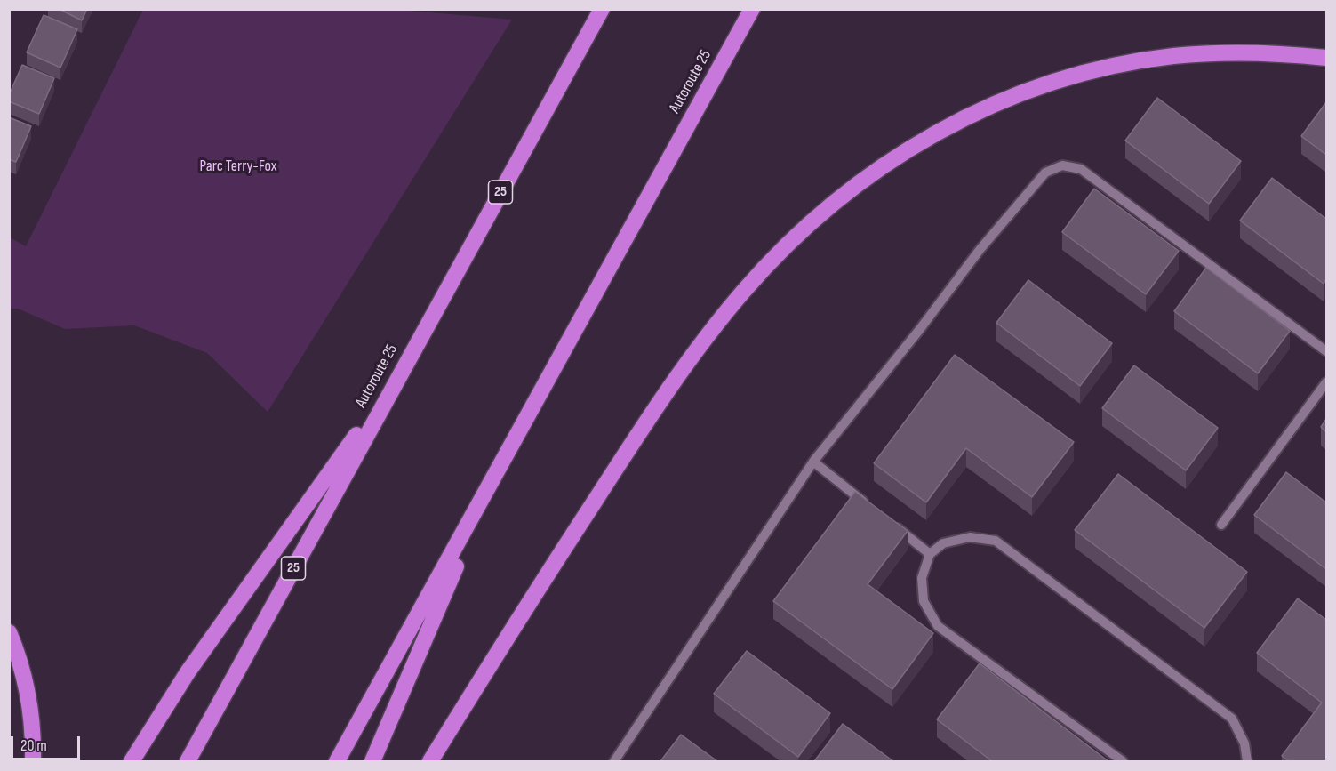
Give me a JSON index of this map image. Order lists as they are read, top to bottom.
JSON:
{
  "streets": {
    "highway": ["Autoroute 25", "25"]
  },
  "parks": ["Parc Terry-Fox"],
  "scale_bar": "20 m"
}
